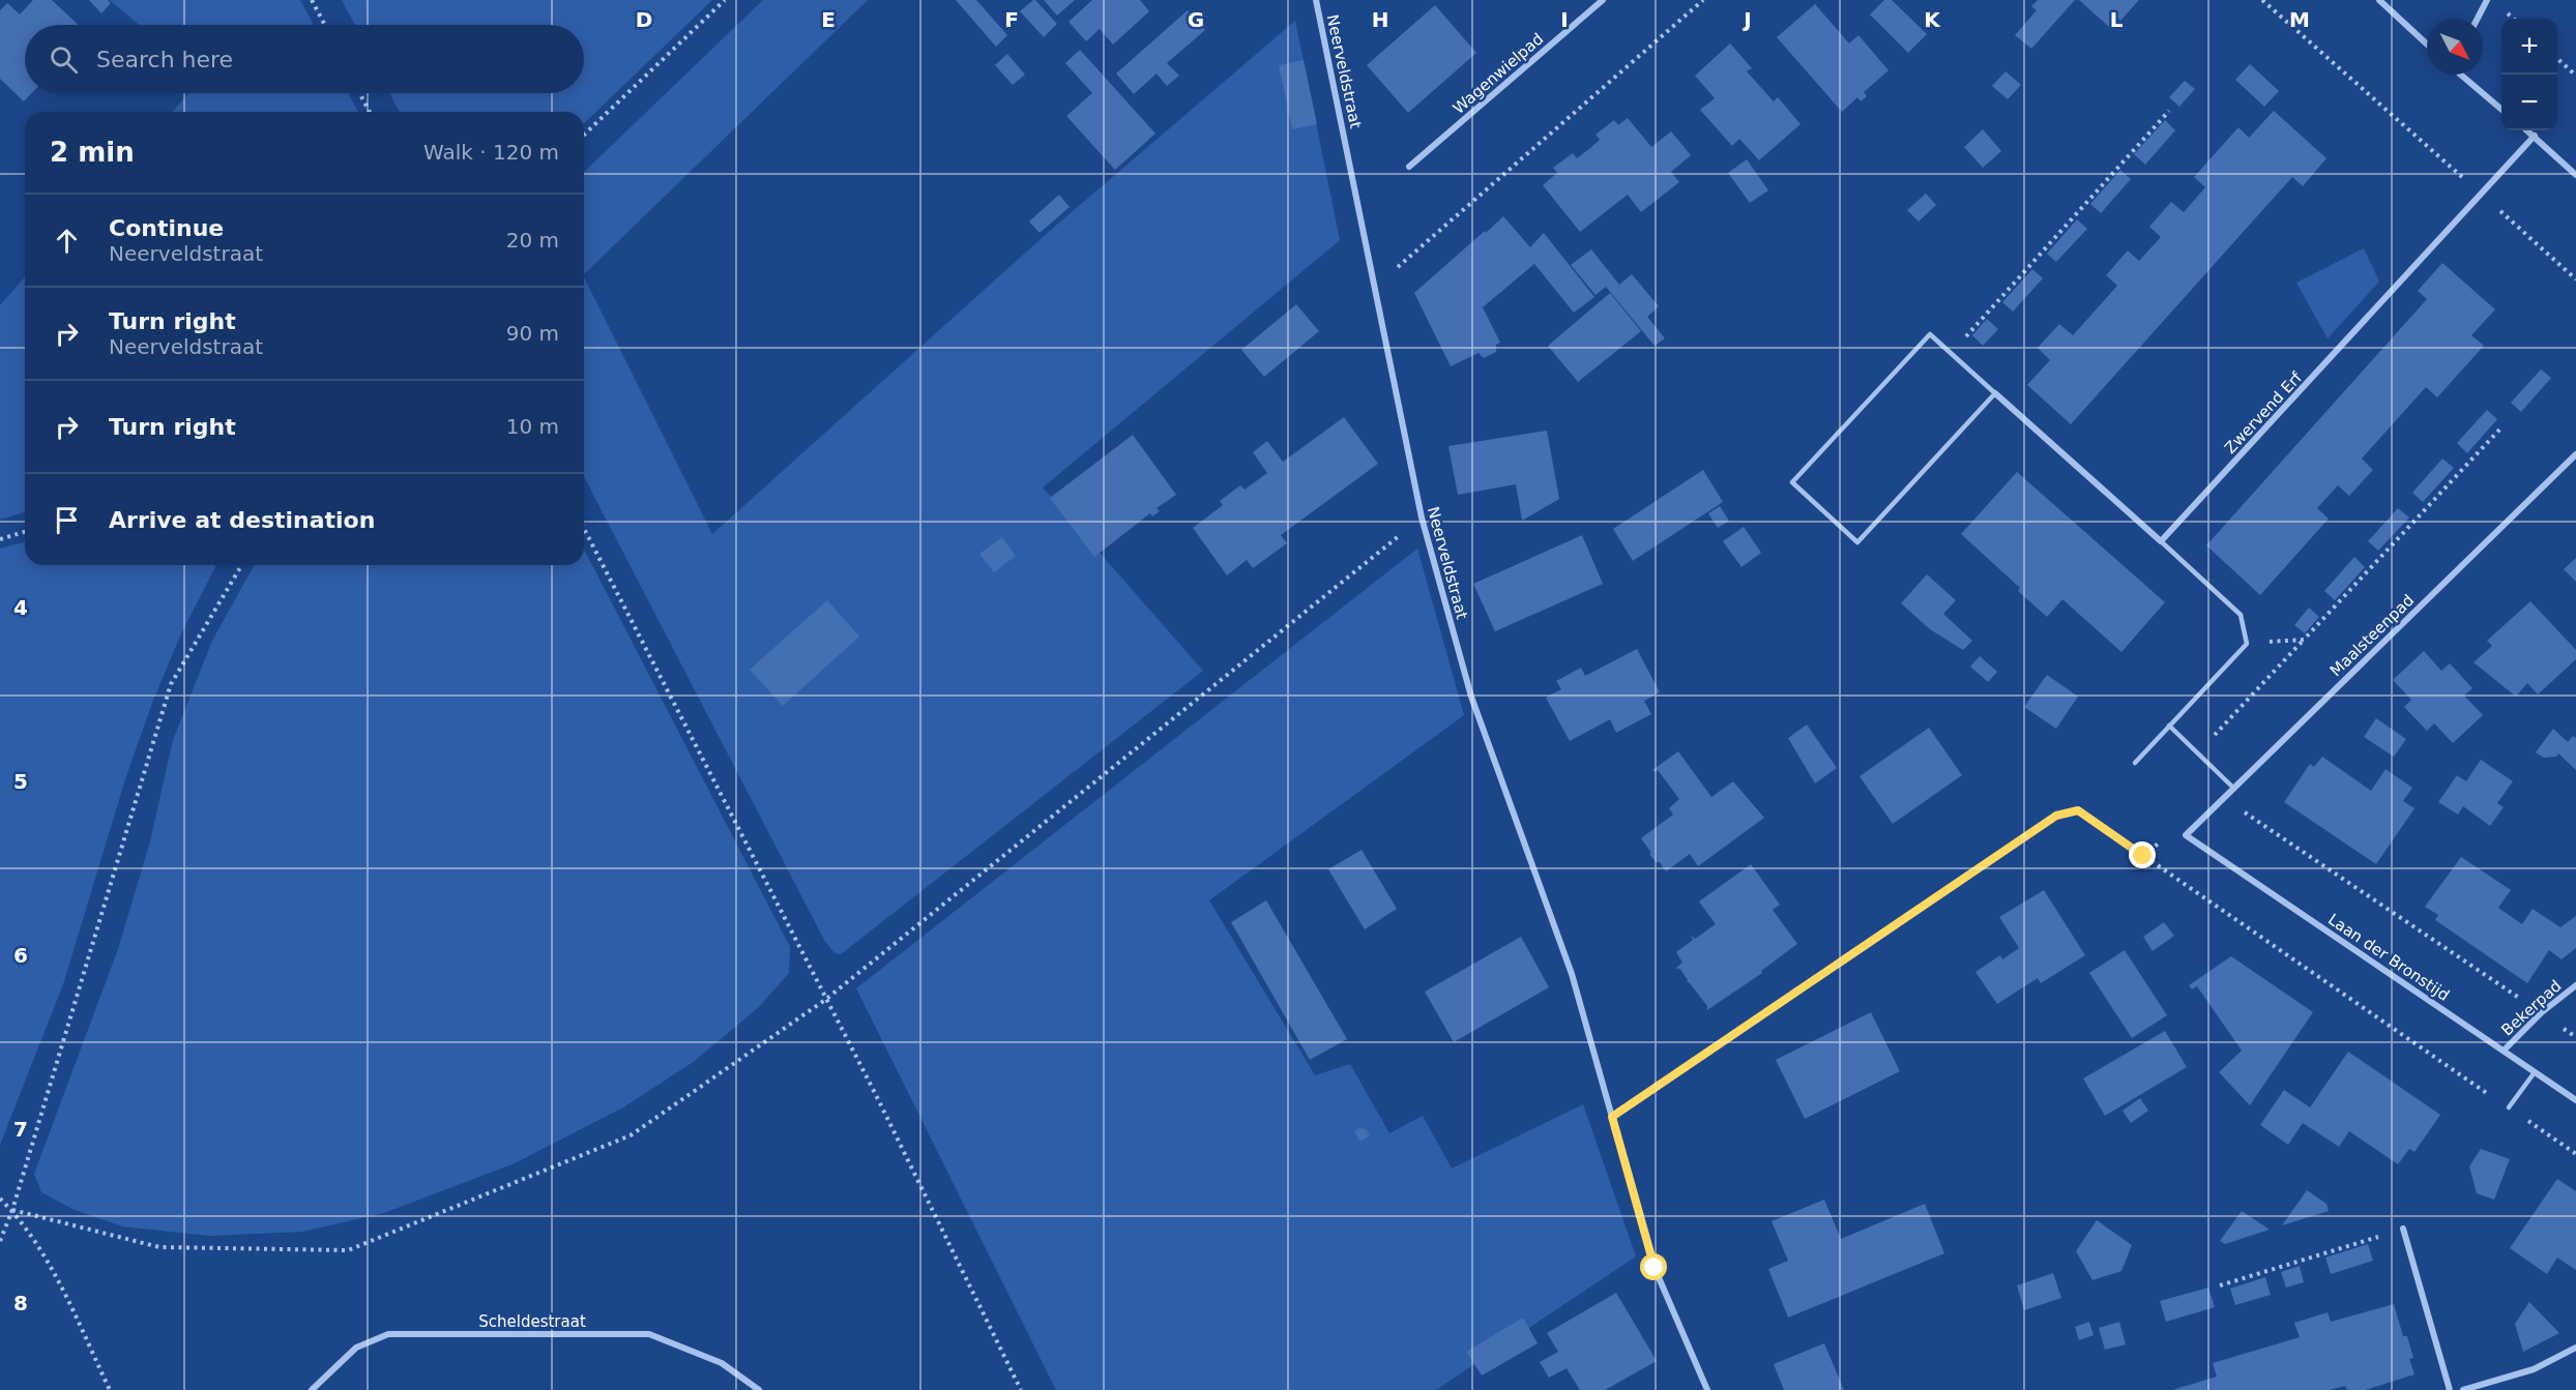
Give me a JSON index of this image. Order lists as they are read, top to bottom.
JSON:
{
  "streets": {
    "street": [
      "Neerveldstraat",
      "Wagenwielpad",
      "Zwervend Erf",
      "Maalsteenpad",
      "Laan der Bronstijd",
      "Bekerpad",
      "Scheldestraat"
    ]
  },
  "crossings": [
    ["Maalsteenpad", "Laan der Bronstijd"],
    ["Laan der Bronstijd", "Bekerpad"]
  ],
  "north": "bottom right",
  "page": {
    "map_buttons": ["+", "−"],
    "search": "Search here",
    "heading": ["2 min", "Walk · 120 m"],
    "list": [
      ["Continue", "Neerveldstraat", "20 m"],
      ["Turn right", "Neerveldstraat", "90 m"],
      ["Turn right", "10 m"],
      "Arrive at destination"
    ]
  },
  "grid": {
    "columns": [
      "D",
      "E",
      "F",
      "G",
      "H",
      "I",
      "J",
      "K",
      "L",
      "M"
    ],
    "rows": [
      "4",
      "5",
      "6",
      "7",
      "8"
    ]
  }
}
